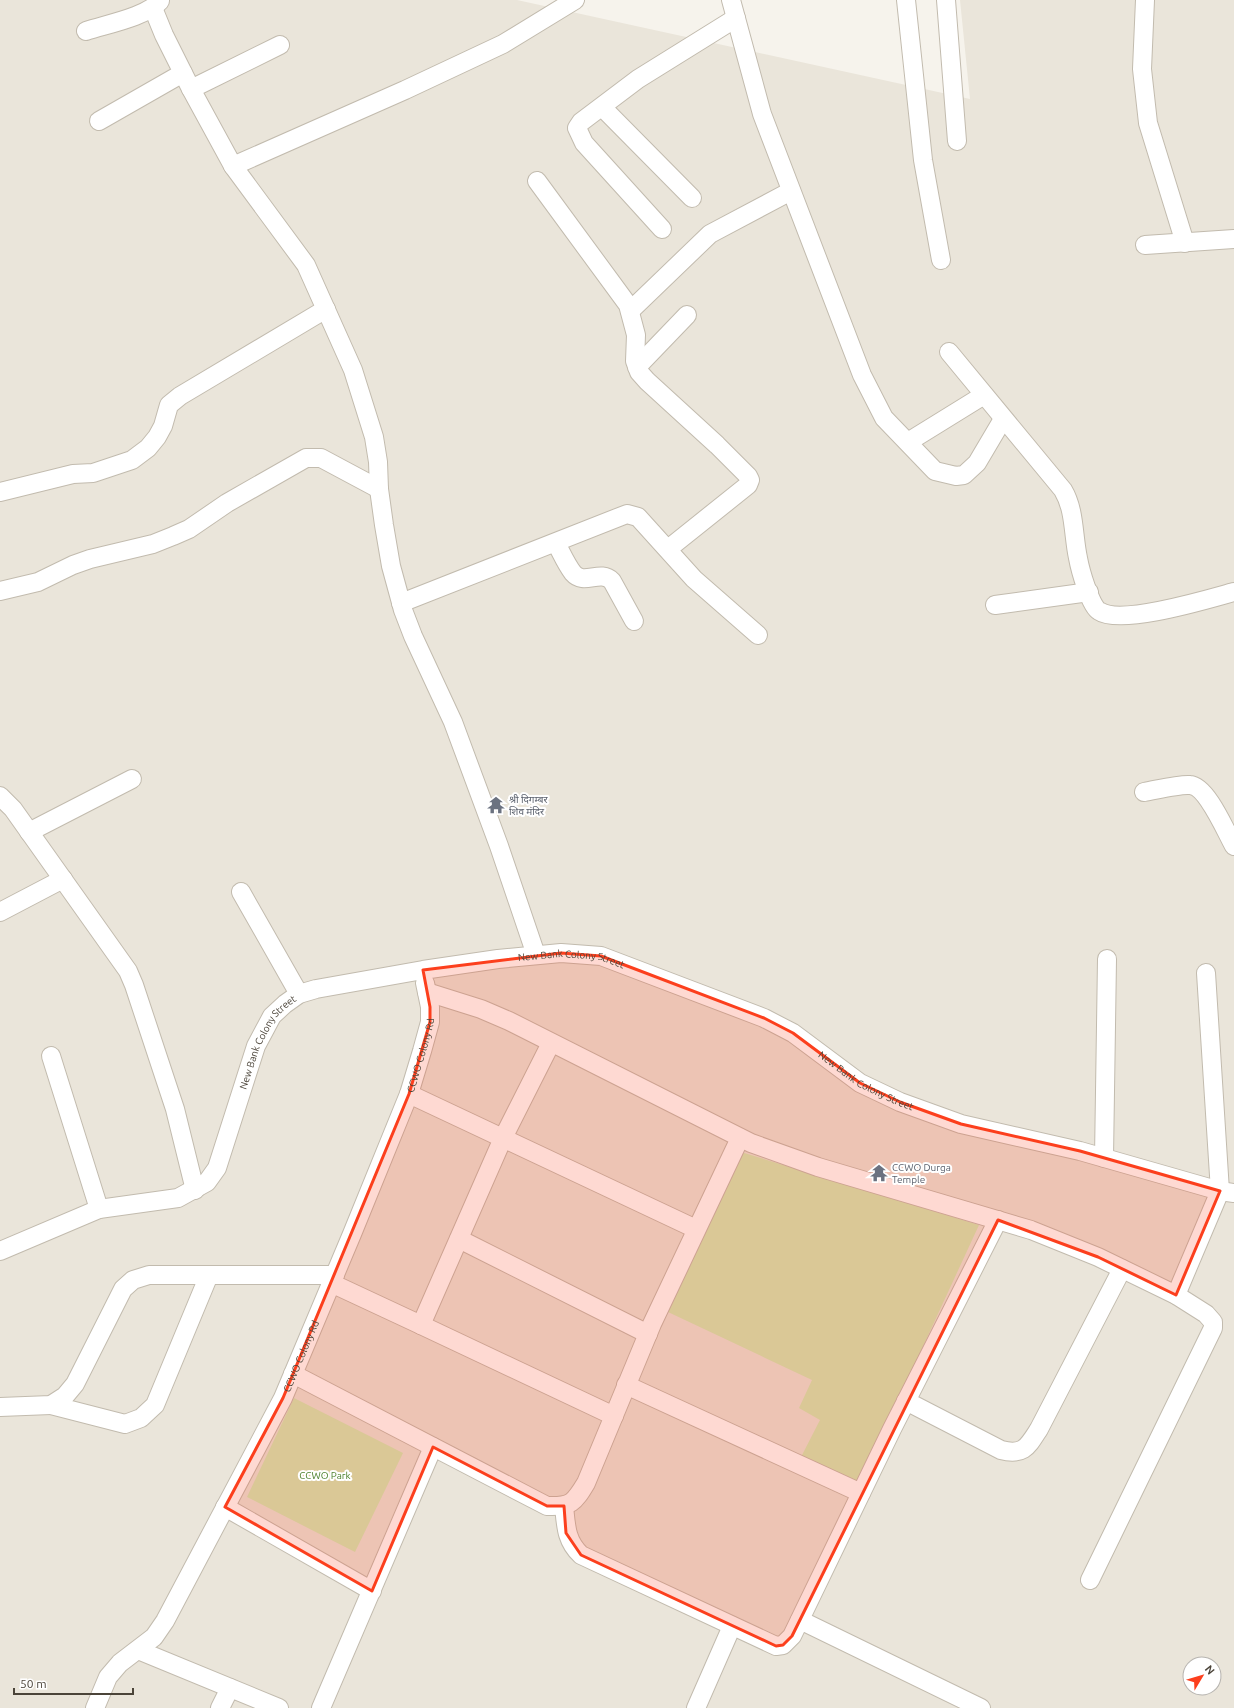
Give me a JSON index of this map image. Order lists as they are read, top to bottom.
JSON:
{
  "streets": {
    "street": ["New Bank Colony Street", "CCWO Colony Rd"]
  },
  "crossings": [
    ["New Bank Colony Street", "CCWO Colony Rd"]
  ],
  "parks": ["CCWO Park"],
  "places": {
    "temple": ["श्री दिगम्बर शिव मंदिर", "CCWO Durga Temple"]
  },
  "scale_bar": "50 m",
  "north": "top right"
}
